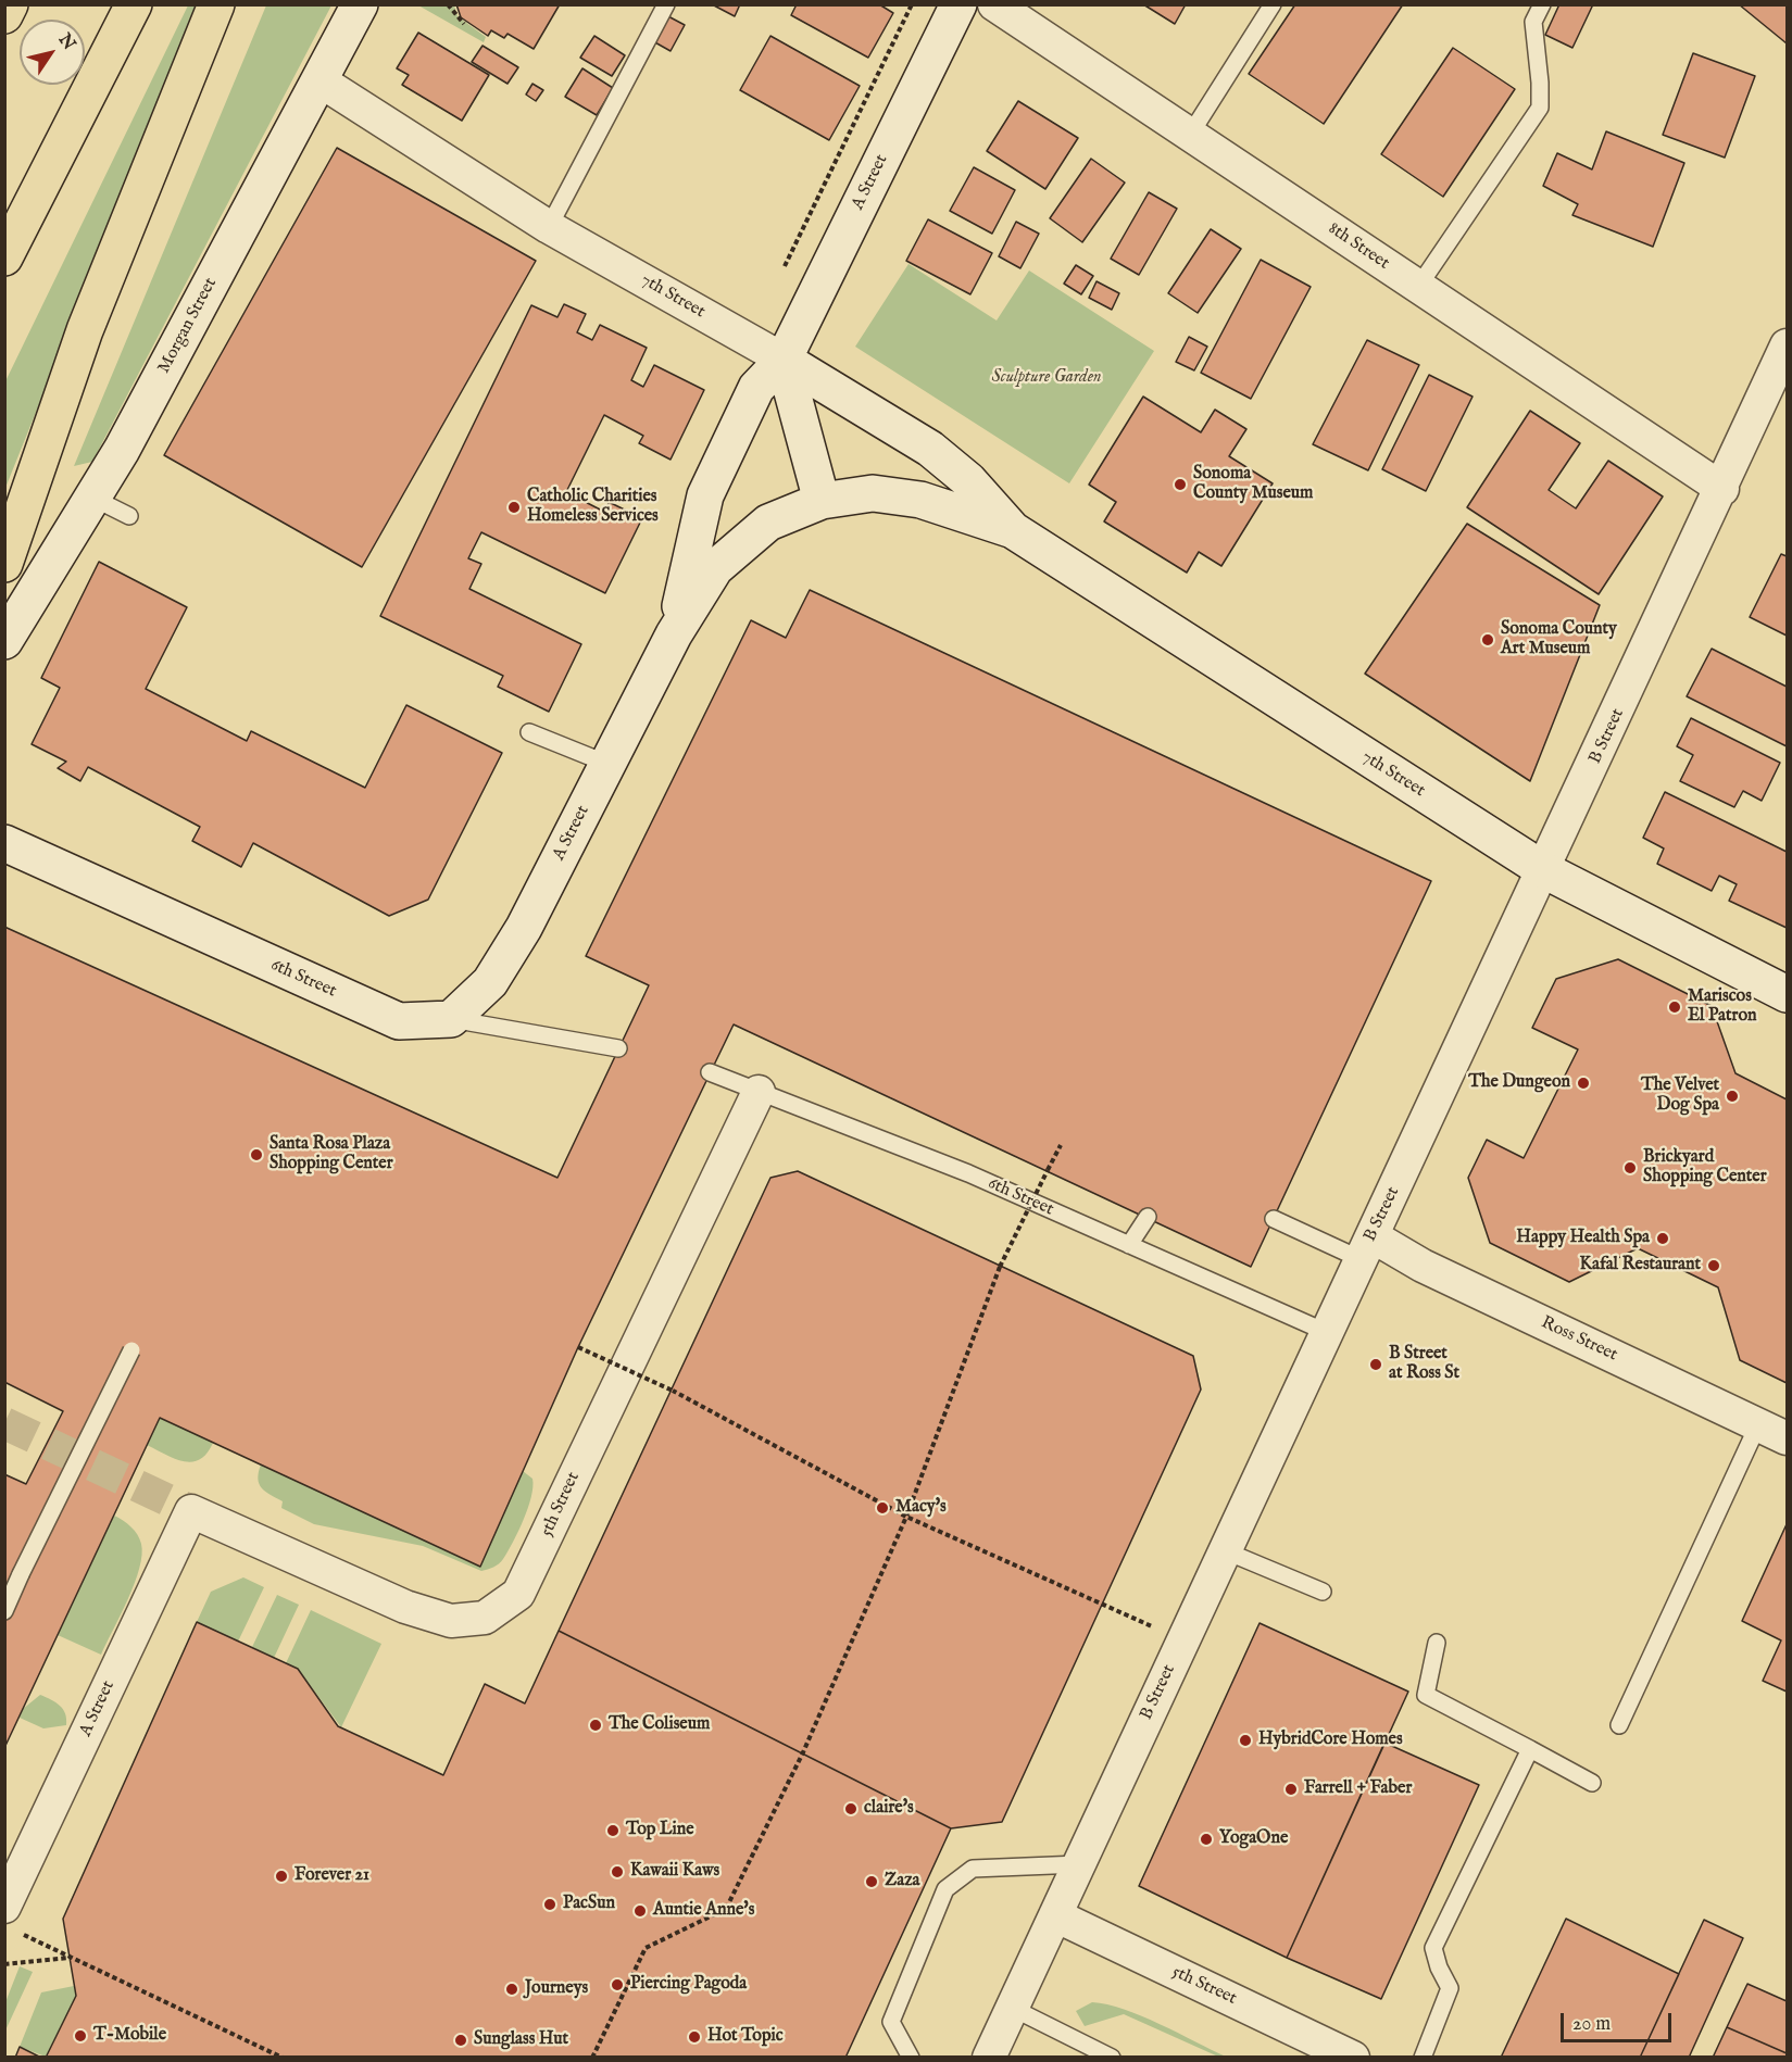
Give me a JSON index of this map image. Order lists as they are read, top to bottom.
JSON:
{
  "streets": {
    "street": [
      "A Street",
      "8th Street",
      "7th Street",
      "Morgan Street",
      "B Street",
      "6th Street",
      "Ross Street",
      "5th Street"
    ]
  },
  "crossings": [
    ["A Street", "7th Street"],
    ["A Street", "6th Street"],
    ["A Street", "5th Street"],
    ["8th Street", "B Street"],
    ["7th Street", "Morgan Street"],
    ["7th Street", "B Street"],
    ["B Street", "6th Street"],
    ["B Street", "Ross Street"],
    ["B Street", "5th Street"],
    ["6th Street", "5th Street"]
  ],
  "parks": ["Sculpture Garden"],
  "places": [
    "Sonoma County Museum",
    "Catholic Charities Homeless Services",
    "Sonoma County Art Museum",
    "Mariscos El Patron",
    "The Dungeon",
    "The Velvet Dog Spa",
    "Santa Rosa Plaza Shopping Center",
    "Brickyard Shopping Center",
    "Happy Health Spa",
    "Kafal Restaurant",
    "B Street at Ross St",
    "Macy's",
    "The Coliseum",
    "HybridCore Homes",
    "Farrell + Faber",
    "claire's",
    "Top Line",
    "YogaOne",
    "Kawaii Kaws",
    "Forever 21",
    "Zaza",
    "PacSun",
    "Auntie Anne's",
    "Piercing Pagoda",
    "Journeys",
    "T-Mobile",
    "Hot Topic",
    "Sunglass Hut"
  ],
  "scale_bar": "20 m",
  "north": "top right"
}
